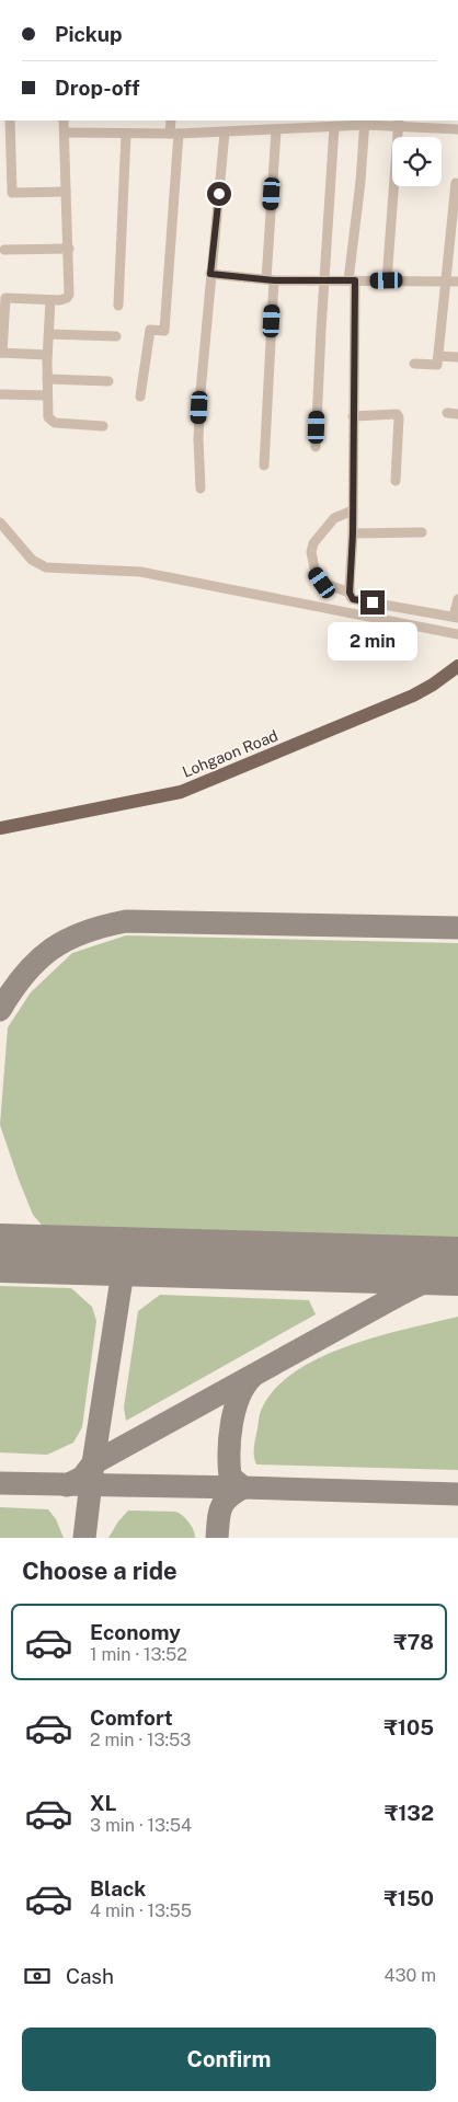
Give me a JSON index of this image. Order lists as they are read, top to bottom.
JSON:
{
  "streets": {
    "main road": ["Lohgaon Road"]
  },
  "page": {
    "banner": ["Pickup", "Drop-off"],
    "bubble": "2 min",
    "heading": "Choose a ride",
    "list": [
      {
        "name": "Economy",
        "note": "1 min · 13:52",
        "value": "₹78"
      },
      {
        "name": "Comfort",
        "note": "2 min · 13:53",
        "value": "₹105"
      },
      {
        "name": "XL",
        "note": "3 min · 13:54",
        "value": "₹132"
      },
      {
        "name": "Black",
        "note": "4 min · 13:55",
        "value": "₹150"
      }
    ],
    "pay": ["Cash", "430 m"],
    "buttons": "Confirm"
  }
}
